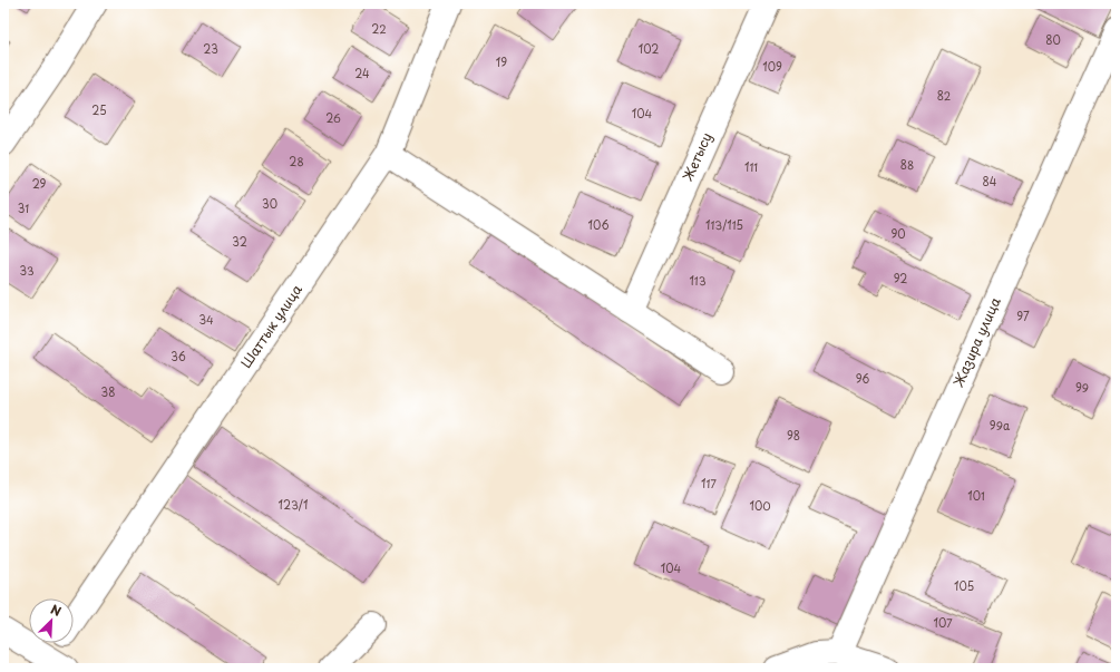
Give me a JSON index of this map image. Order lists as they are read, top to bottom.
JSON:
{
  "streets": {
    "street": ["Жетысу", "Шаттык улица", "Жазира улица"]
  },
  "house_numbers": [
    "22",
    "80",
    "23",
    "102",
    "19",
    "109",
    "24",
    "82",
    "25",
    "104",
    "26",
    "28",
    "88",
    "111",
    "84",
    "29",
    "30",
    "31",
    "106",
    "113/115",
    "90",
    "32",
    "33",
    "92",
    "113",
    "97",
    "34",
    "36",
    "96",
    "99",
    "38",
    "99а",
    "98",
    "117",
    "101",
    "123/1",
    "100",
    "104",
    "105",
    "107"
  ],
  "north": "top right"
}
